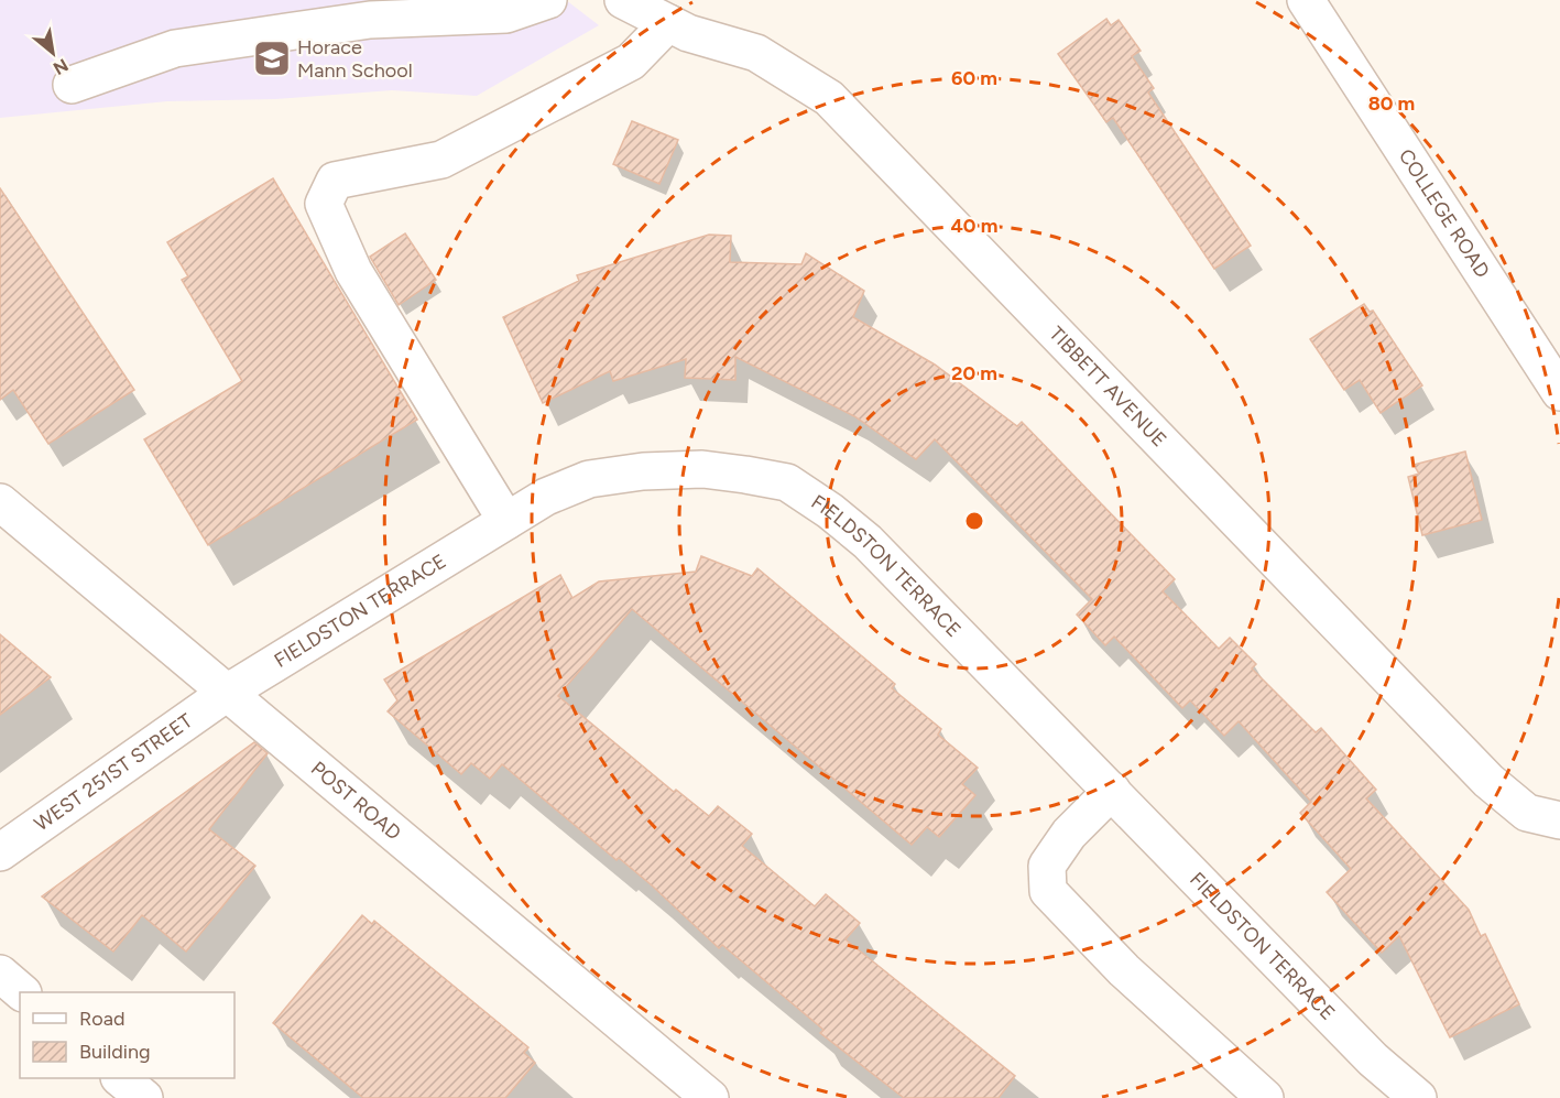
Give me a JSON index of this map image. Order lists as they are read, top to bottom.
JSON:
{
  "streets": {
    "street": [
      "COLLEGE ROAD",
      "TIBBETT AVENUE",
      "FIELDSTON TERRACE",
      "WEST 251ST STREET",
      "POST ROAD"
    ]
  },
  "crossings": [
    ["FIELDSTON TERRACE", "WEST 251ST STREET"],
    ["FIELDSTON TERRACE", "POST ROAD"],
    ["WEST 251ST STREET", "POST ROAD"]
  ],
  "places": {
    "school or university": ["Horace Mann School"]
  },
  "legend": ["Road", "Building"],
  "north": "bottom right",
  "rings": [
    "60 m",
    "80 m",
    "40 m",
    "20 m"
  ]
}
